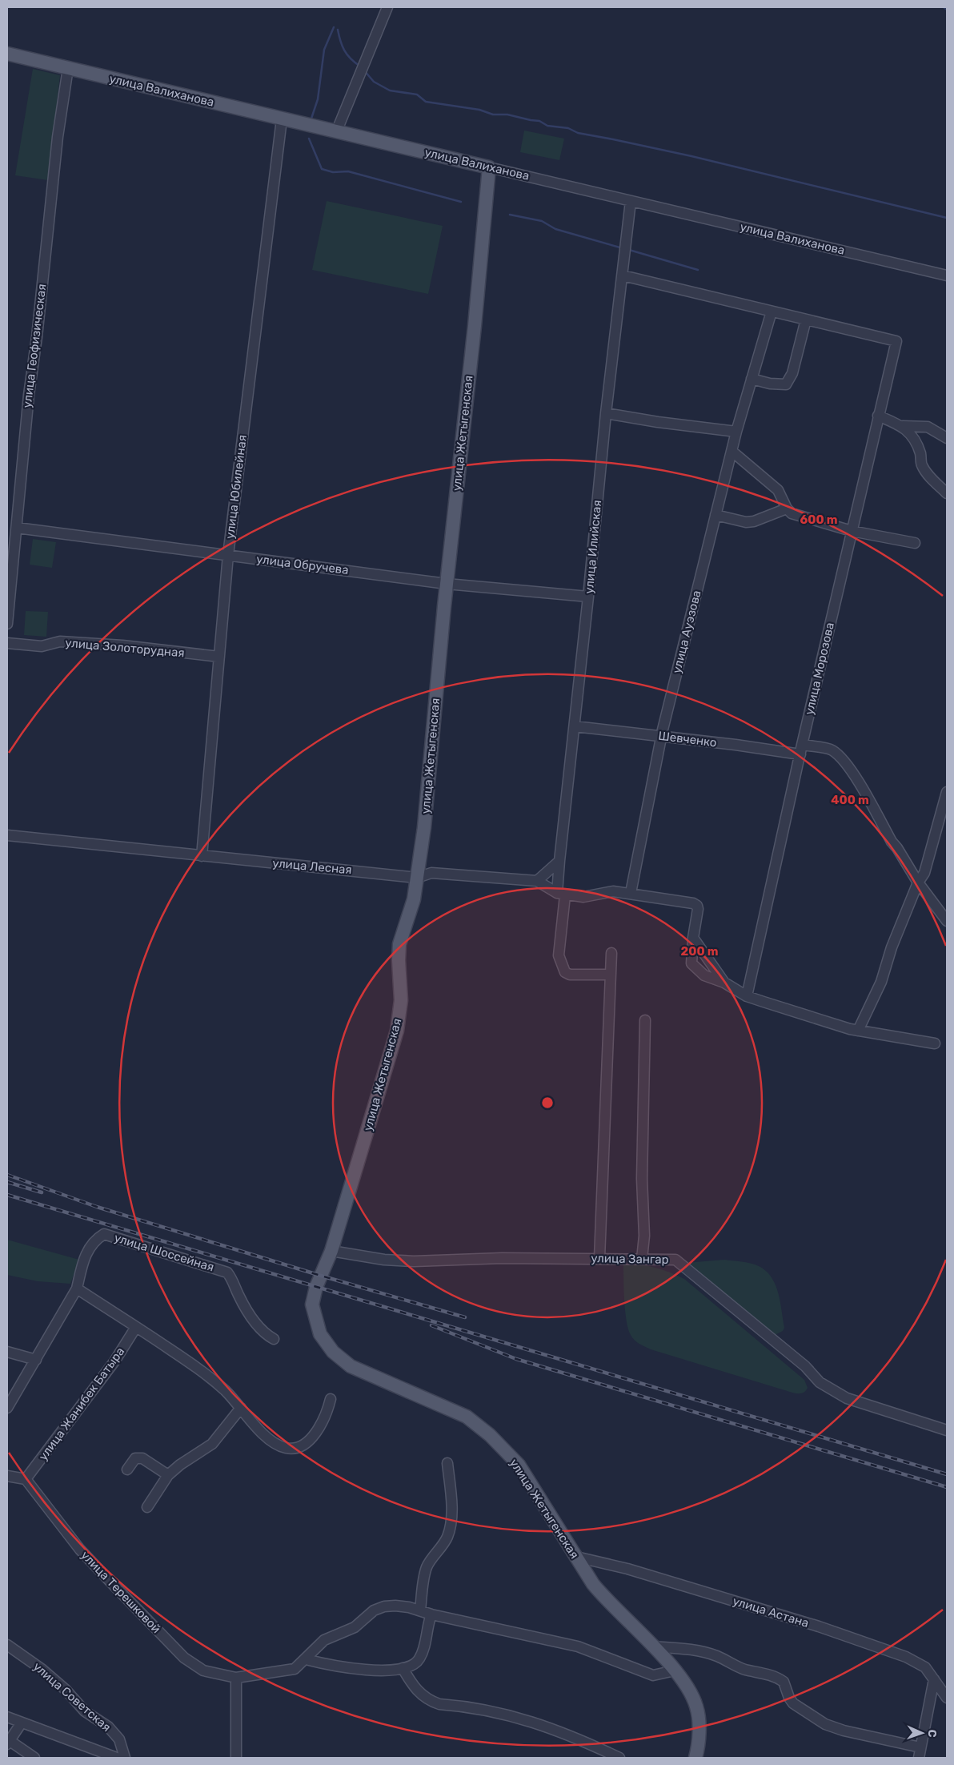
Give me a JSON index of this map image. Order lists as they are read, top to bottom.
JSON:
{
  "streets": {
    "main road": ["улица Валиханова", "улица Жетыгенская"],
    "street": [
      "улица Геофизическая",
      "улица Юбилейная",
      "улица Илийская",
      "улица Обручева",
      "улица Ауэзова",
      "улица Золоторудная",
      "улица Морозова",
      "Шевченко",
      "улица Лесная",
      "улица Шоссейная",
      "улица Зангар",
      "улица Жанибек Батыра",
      "улица Терешковой",
      "улица Астана",
      "улица Советская"
    ]
  },
  "crossings": [
    ["улица Валиханова", "улица Геофизическая"],
    ["улица Валиханова", "улица Жетыгенская"],
    ["улица Валиханова", "улица Юбилейная"],
    ["улица Валиханова", "улица Илийская"],
    ["улица Геофизическая", "улица Обручева"],
    ["улица Жетыгенская", "улица Обручева"],
    ["улица Жетыгенская", "улица Лесная"],
    ["улица Жетыгенская", "улица Зангар"],
    ["улица Жетыгенская", "улица Астана"],
    ["улица Юбилейная", "улица Обручева"],
    ["улица Юбилейная", "улица Золоторудная"],
    ["улица Юбилейная", "улица Лесная"],
    ["улица Илийская", "улица Обручева"],
    ["улица Илийская", "Шевченко"],
    ["улица Илийская", "улица Лесная"],
    ["улица Ауэзова", "Шевченко"],
    ["улица Ауэзова", "улица Лесная"],
    ["улица Морозова", "Шевченко"],
    ["улица Жанибек Батыра", "улица Терешковой"]
  ],
  "north": "right",
  "rings": ["600 m", "400 m", "200 m"]
}
